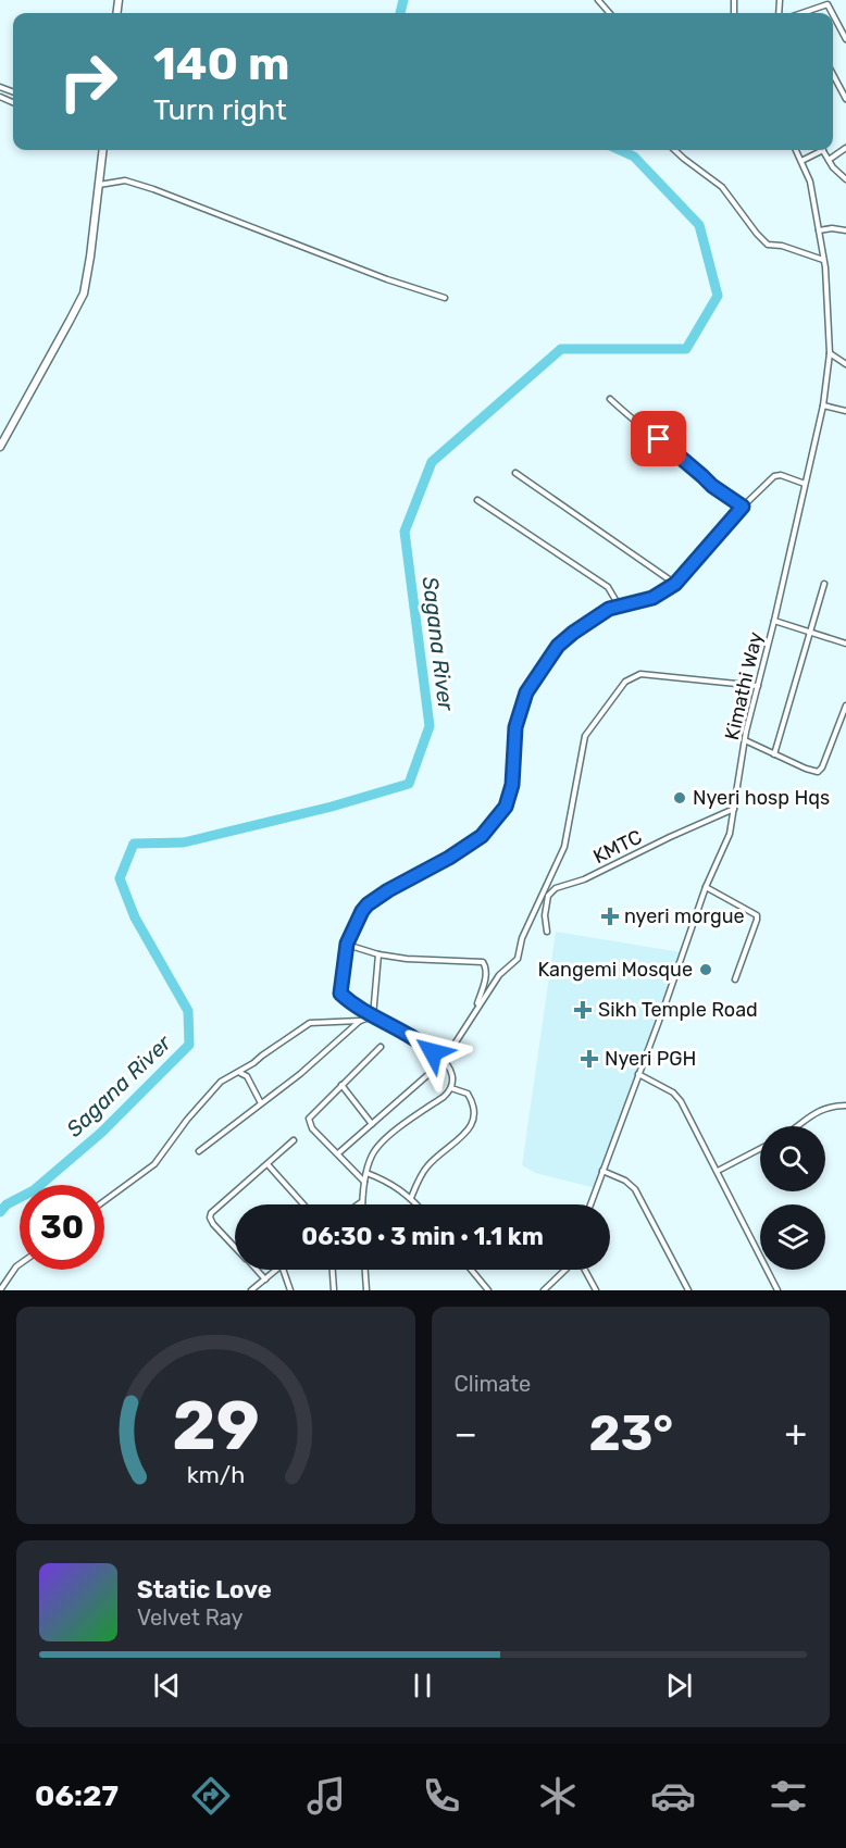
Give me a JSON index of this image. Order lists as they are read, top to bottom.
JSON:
{
  "streets": {
    "street": ["Kimathi Way", "KMTC"]
  },
  "crossings": [
    ["Kimathi Way", "KMTC"]
  ],
  "water": ["Sagana River"],
  "places": {
    "other": ["Nyeri hosp Hqs", "Kangemi Mosque"],
    "health": ["nyeri morgue", "Sikh Temple Road", "Nyeri PGH"]
  },
  "page": {
    "turn": ["140 m", "Turn right"],
    "limit": "30",
    "trip": "06:30 · 3 min · 1.1 km",
    "tile": "Climate",
    "heat": ["−", "23°", "+"],
    "song": ["Static Love", "Velvet Ray"],
    "tabs": "06:27",
    "gauge": ["29", "km/h"]
  }
}
